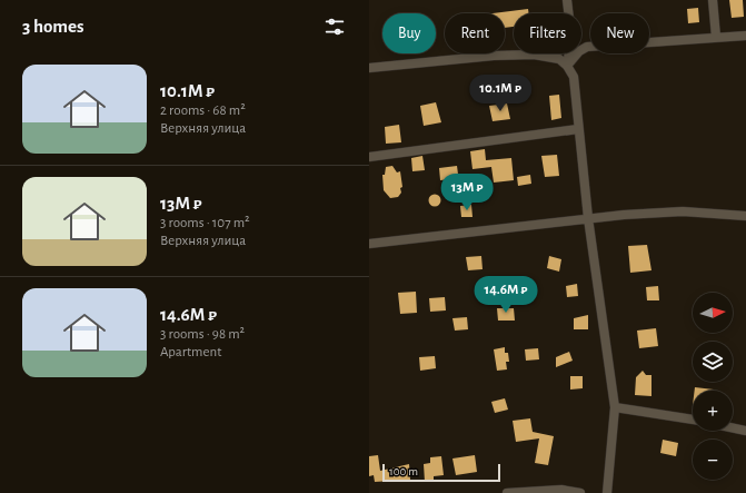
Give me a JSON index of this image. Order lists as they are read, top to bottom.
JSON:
{
  "scale_bar": "100 m",
  "north": "right",
  "page": {
    "heading": "3 homes",
    "chip": [
      "Buy",
      "Rent",
      "Filters",
      "New"
    ],
    "list": [
      {
        "name": "10.1M ₽",
        "note": "2 rooms · 68 m² · Верхняя улица"
      },
      {
        "name": "13M ₽",
        "note": "3 rooms · 107 m² · Верхняя улица"
      },
      {
        "name": "14.6M ₽",
        "note": "3 rooms · 98 m² · Apartment"
      }
    ],
    "price": ["10.1M ₽", "13M ₽", "14.6M ₽"],
    "map_buttons": ["+", "−"],
    "scale": "100 m"
  }
}
